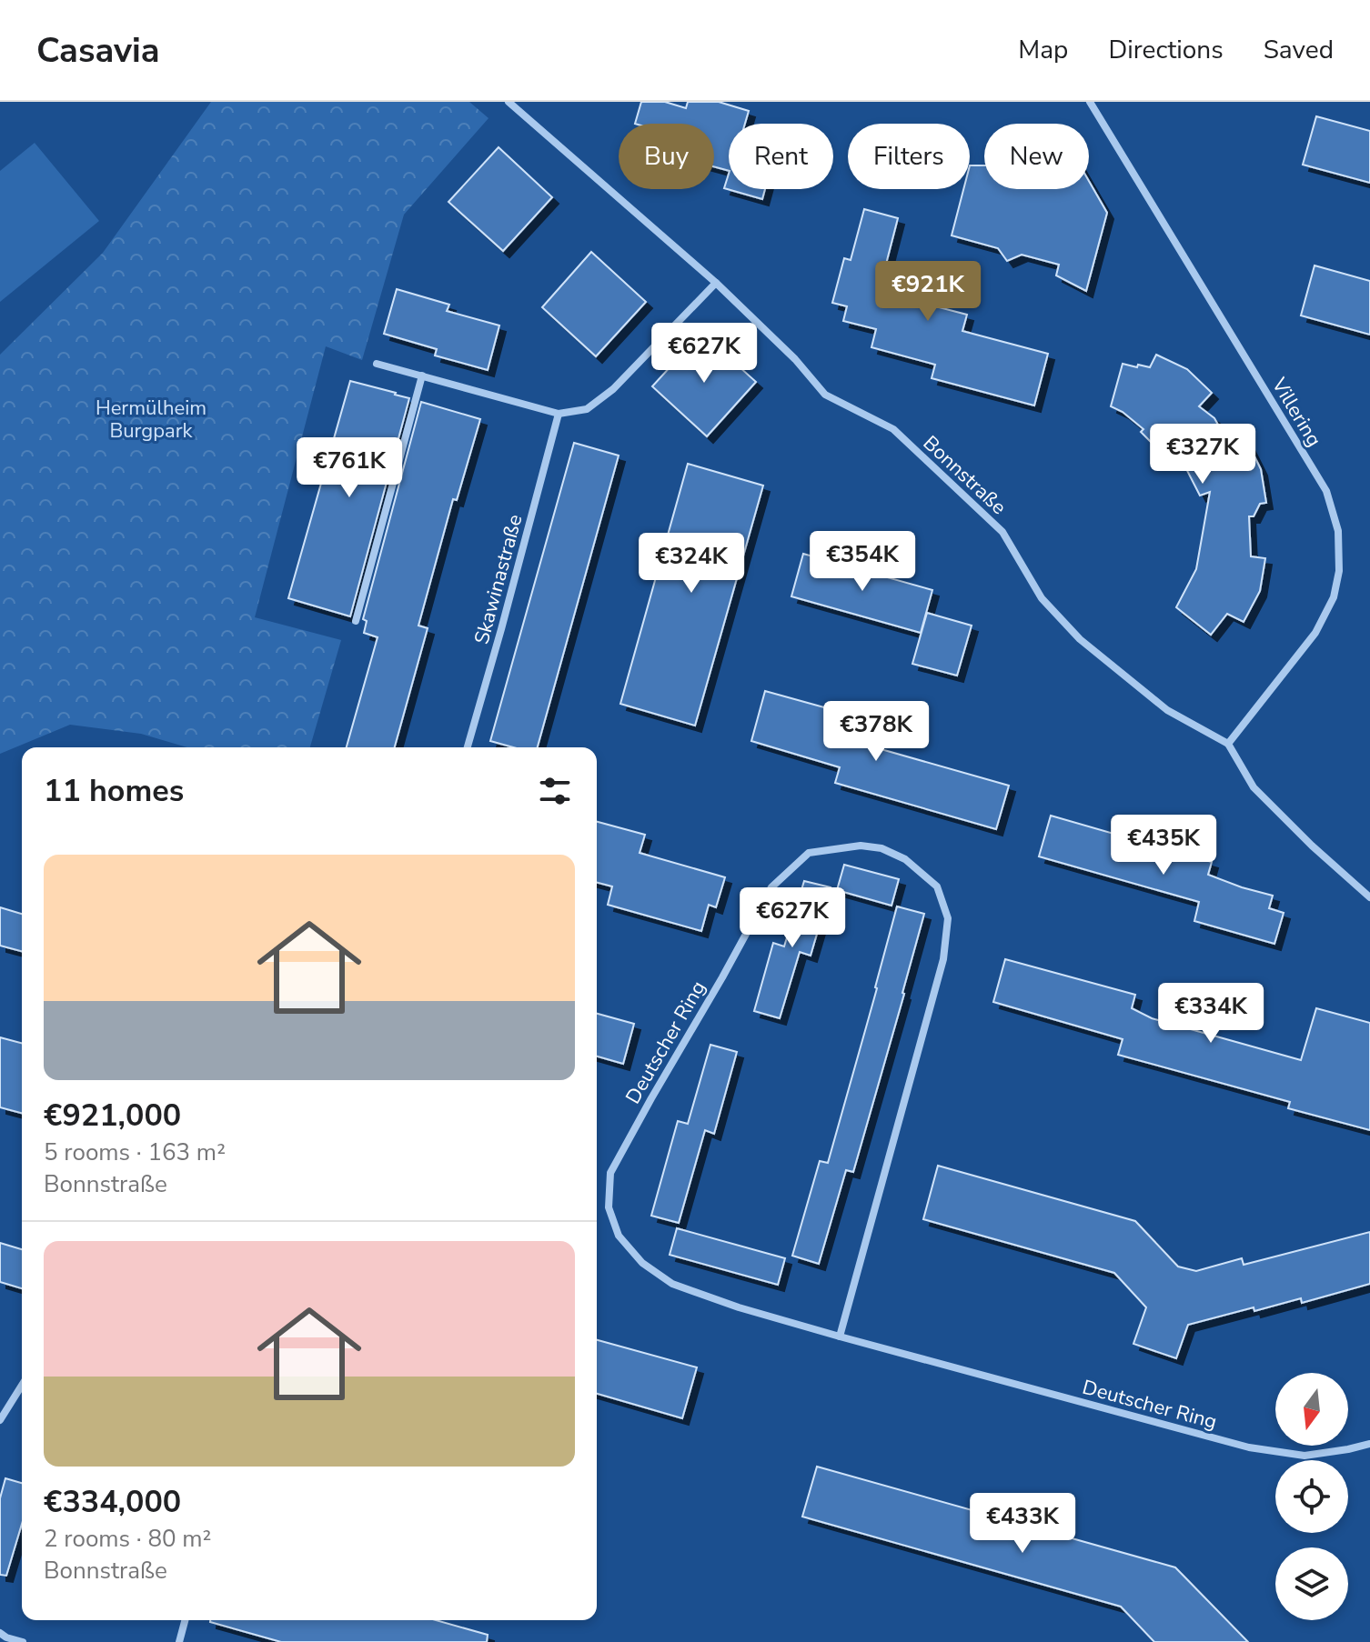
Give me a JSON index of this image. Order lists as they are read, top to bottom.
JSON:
{
  "streets": {
    "street": [
      "Villering",
      "Bonnstraße",
      "Skawinastraße",
      "Deutscher Ring"
    ]
  },
  "crossings": [
    ["Villering", "Bonnstraße"]
  ],
  "parks": ["Hermülheim Burgpark"],
  "north": "bottom",
  "page": {
    "header": "Casavia",
    "nav": ["Map", "Directions", "Saved"],
    "chip": [
      "Buy",
      "Rent",
      "Filters",
      "New"
    ],
    "price": [
      "€921K",
      "€627K",
      "€327K",
      "€761K",
      "€354K",
      "€324K",
      "€378K",
      "€435K",
      "€627K",
      "€334K",
      "€433K"
    ],
    "heading": "11 homes",
    "list": [
      {
        "name": "€921,000",
        "note": "5 rooms · 163 m² · Bonnstraße"
      },
      {
        "name": "€334,000",
        "note": "2 rooms · 80 m² · Bonnstraße"
      }
    ]
  }
}
